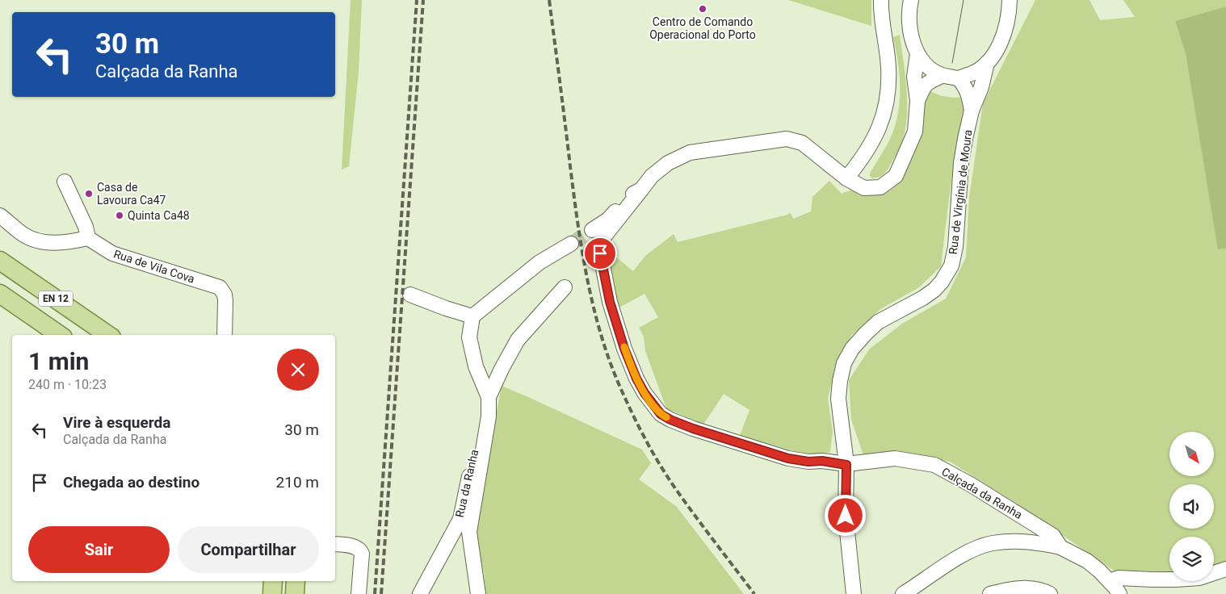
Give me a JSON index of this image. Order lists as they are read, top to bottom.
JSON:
{
  "streets": {
    "main road": ["EN 12"],
    "street": [
      "Rua de Virgínia de Moura",
      "Rua de Vila Cova",
      "Rua da Ranha",
      "Calçada da Ranha"
    ]
  },
  "crossings": [
    ["Rua de Virgínia de Moura", "Calçada da Ranha"]
  ],
  "places": ["Centro de Comando Operacional do Porto", "Casa de Lavoura Ca47", "Quinta Ca48"],
  "north": "bottom right",
  "page": {
    "turn": ["30 m", "Calçada da Ranha"],
    "heading": ["1 min", "240 m · 10:23"],
    "list": [
      {
        "name": "Vire à esquerda",
        "note": "Calçada da Ranha",
        "value": "30 m"
      },
      {
        "name": "Chegada ao destino",
        "value": "210 m"
      }
    ],
    "buttons": ["Sair", "Compartilhar"]
  }
}
